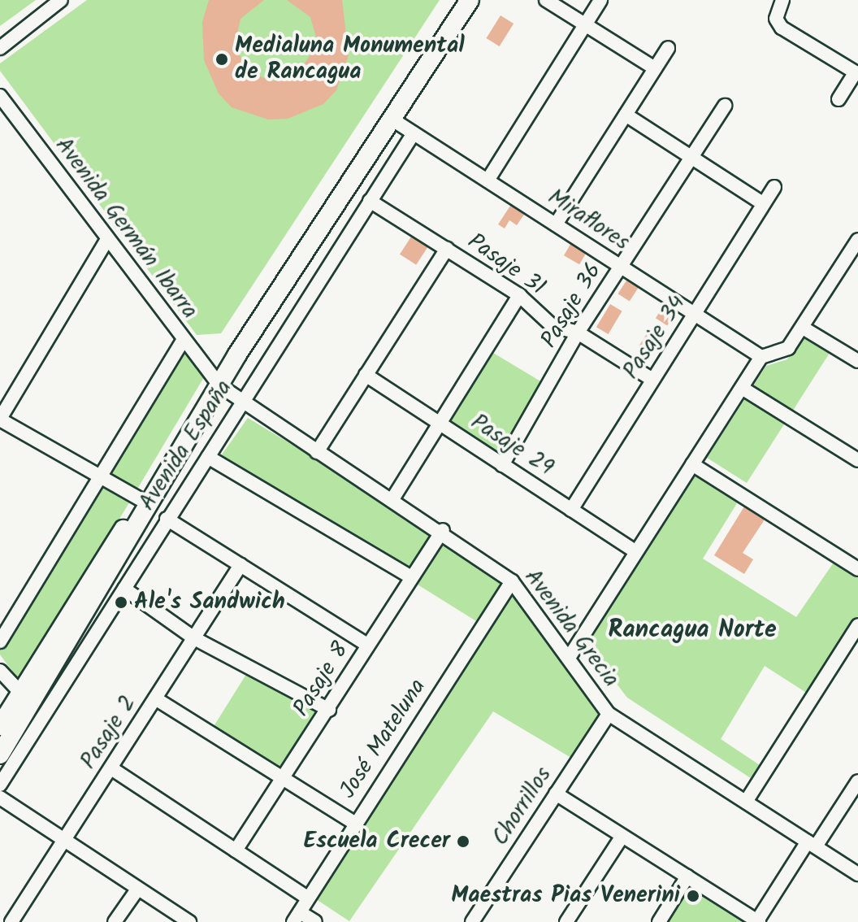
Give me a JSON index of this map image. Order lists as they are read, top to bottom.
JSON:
{
  "streets": {
    "main road": ["Avenida España"],
    "street": [
      "Miraflores",
      "Avenida Germán Ibarra",
      "Pasaje 31",
      "Pasaje 36",
      "Pasaje 34",
      "Pasaje 29",
      "Avenida Grecia",
      "Pasaje 8",
      "Pasaje 2",
      "José Mateluna",
      "Chorrillos"
    ]
  },
  "crossings": [
    ["Miraflores", "Pasaje 36"],
    ["Miraflores", "Pasaje 34"],
    ["Miraflores", "Avenida España"],
    ["Avenida Germán Ibarra", "Avenida España"],
    ["Avenida Germán Ibarra", "Avenida Grecia"],
    ["Pasaje 31", "Pasaje 36"],
    ["Pasaje 31", "Pasaje 34"],
    ["Pasaje 31", "Avenida España"],
    ["Pasaje 36", "Pasaje 29"],
    ["Pasaje 34", "Pasaje 29"],
    ["Avenida España", "Avenida Grecia"],
    ["Avenida Grecia", "Pasaje 8"],
    ["Avenida Grecia", "José Mateluna"],
    ["Avenida Grecia", "Chorrillos"]
  ],
  "districts": ["Rancagua Norte"],
  "places": [
    "Medialuna Monumental de Rancagua",
    "Ale's Sandwich",
    "Escuela Crecer",
    "Maestras Pias Venerini"
  ]
}
